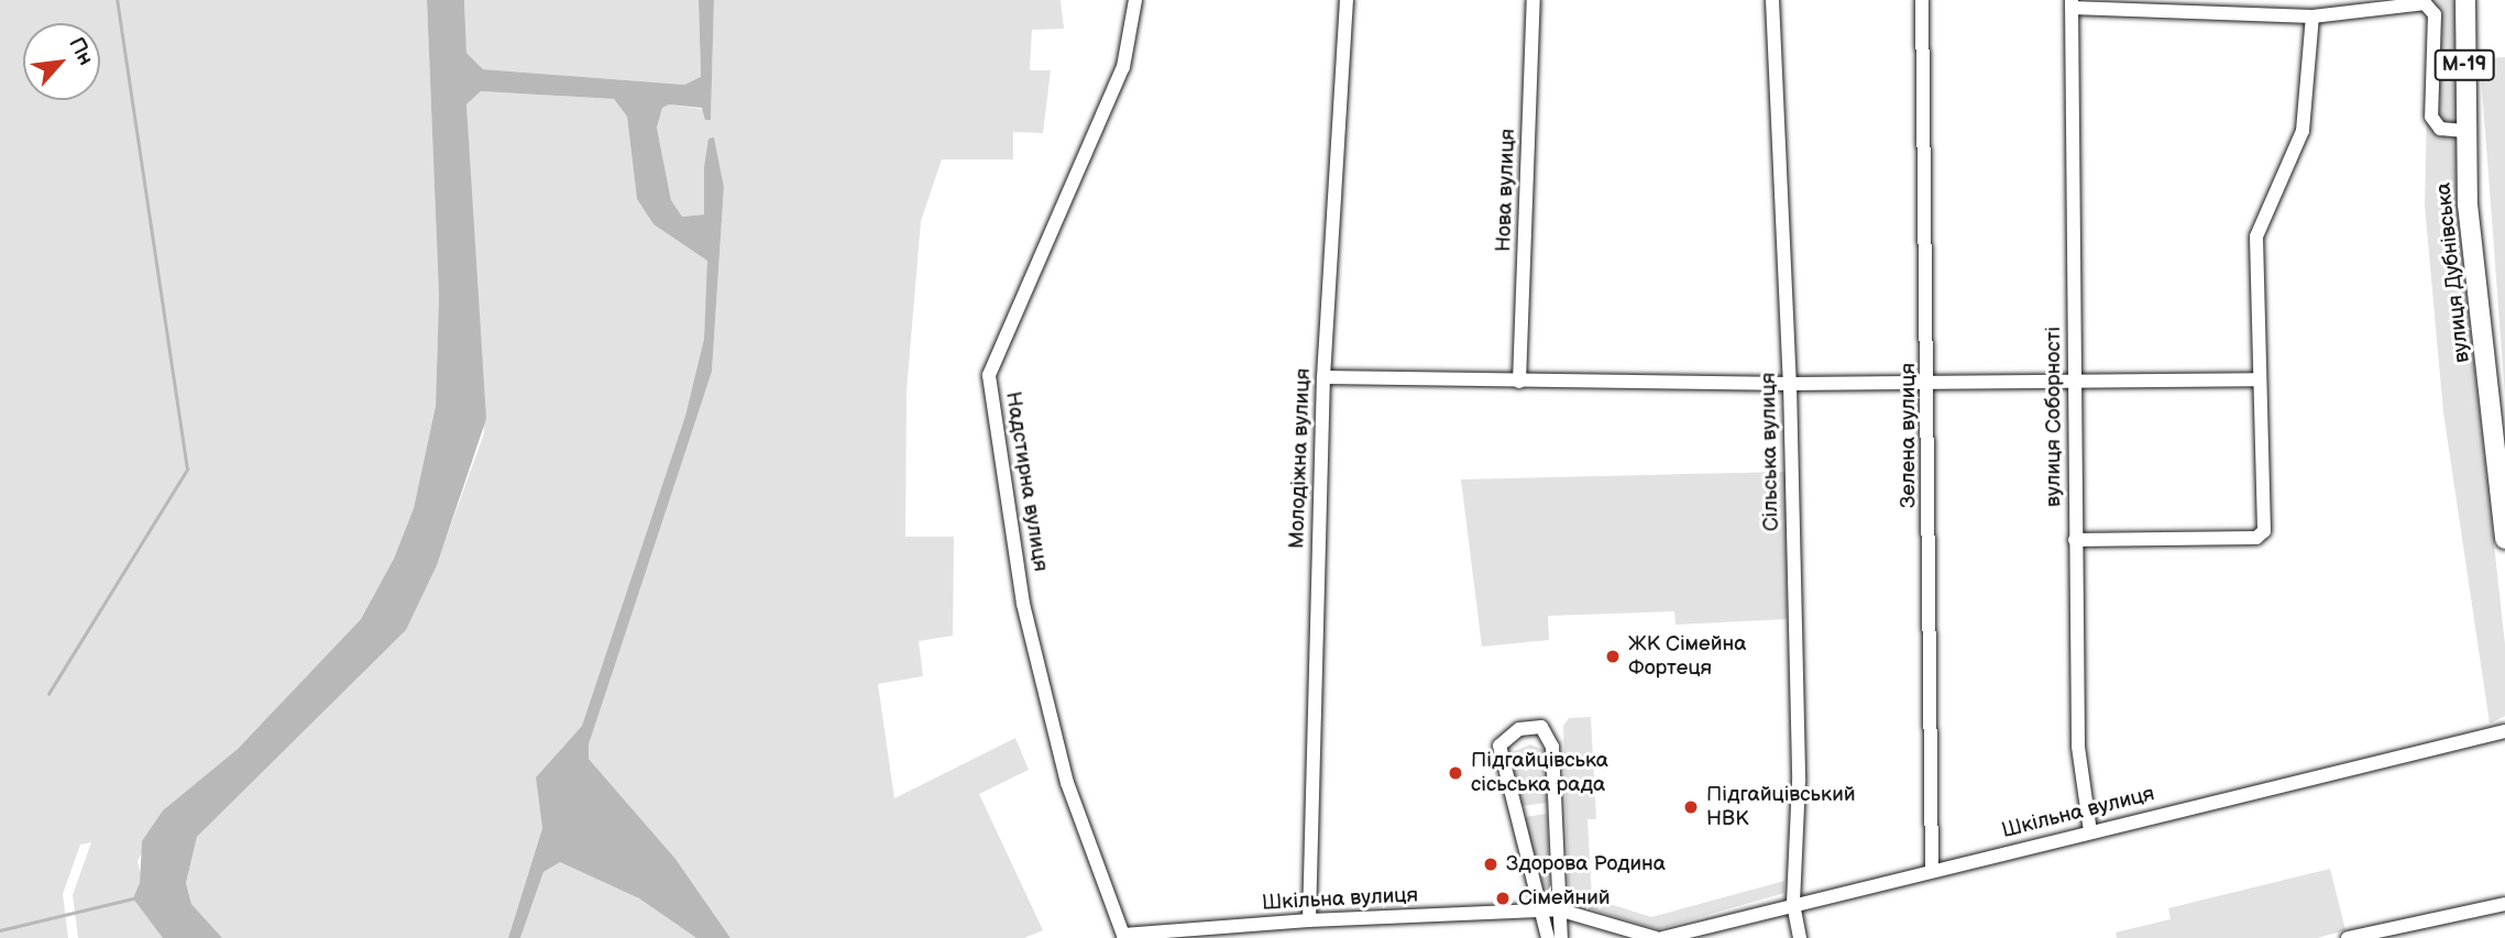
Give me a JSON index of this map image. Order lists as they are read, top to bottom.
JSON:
{
  "streets": {
    "highway": ["М-19", "вулиця Дубнівська"],
    "street": [
      "Нова вулиця",
      "вулиця Соборності",
      "Зелена вулиця",
      "Сільська вулиця",
      "Молодіжна вулиця",
      "Надстирна вулиця",
      "Шкільна вулиця"
    ]
  },
  "crossings": [
    ["вулиця Соборності", "Шкільна вулиця"],
    ["Зелена вулиця", "Шкільна вулиця"],
    ["Сільська вулиця", "Шкільна вулиця"],
    ["Молодіжна вулиця", "Шкільна вулиця"],
    ["Надстирна вулиця", "Шкільна вулиця"]
  ],
  "places": [
    "ЖК Сімейна Фортеця",
    "Підгайцівська сісьська рада",
    "Підгайцівський НВК",
    "Здорова Родина",
    "Сімейний"
  ],
  "north": "top right"
}
